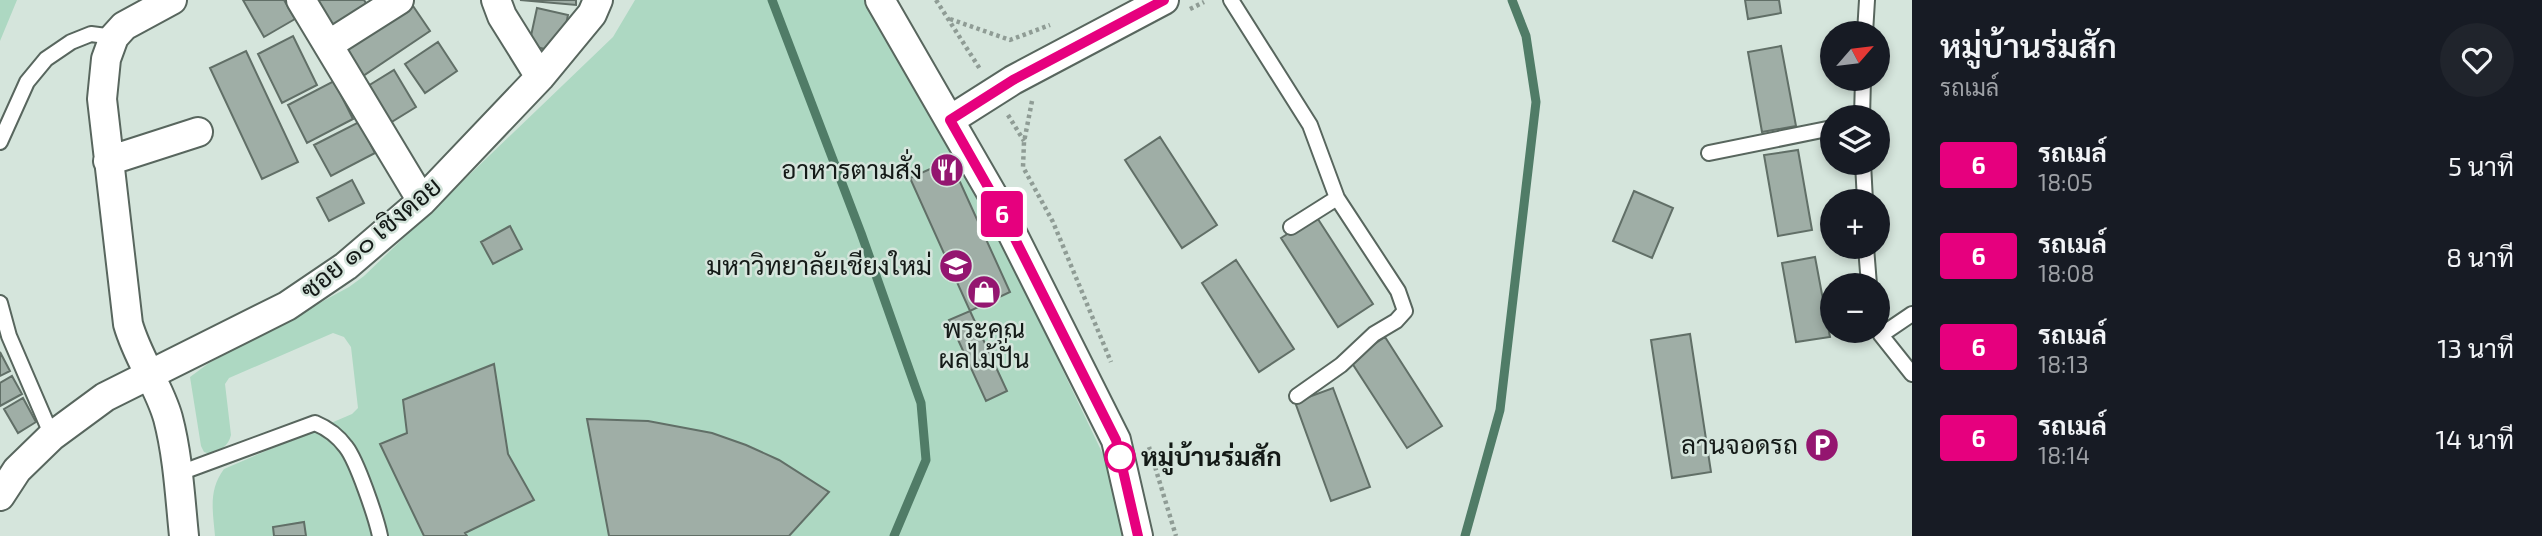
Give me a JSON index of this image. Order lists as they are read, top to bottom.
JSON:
{
  "streets": {
    "street": ["ซอย ๑๐ เชิงดอย"]
  },
  "places": {
    "restaurant": ["อาหารตามสั่ง"],
    "school or university": ["มหาวิทยาลัยเชียงใหม่"],
    "shop": ["พระคุณ ผลไม้ปั่น"],
    "parking": ["ลานจอดรถ"],
    "other": ["หมู่บ้านร่มสัก"]
  },
  "lines": ["bus line 6"],
  "north": "top right",
  "page": {
    "on_map": "6",
    "heading": ["หมู่บ้านร่มสัก", "รถเมล์"],
    "map_buttons": ["+", "−"],
    "list": [
      {
        "mark": "6",
        "name": "รถเมล์",
        "note": "18:05",
        "value": "5 นาที"
      },
      {
        "mark": "6",
        "name": "รถเมล์",
        "note": "18:08",
        "value": "8 นาที"
      },
      {
        "mark": "6",
        "name": "รถเมล์",
        "note": "18:13",
        "value": "13 นาที"
      },
      {
        "mark": "6",
        "name": "รถเมล์",
        "note": "18:14",
        "value": "14 นาที"
      }
    ]
  }
}
